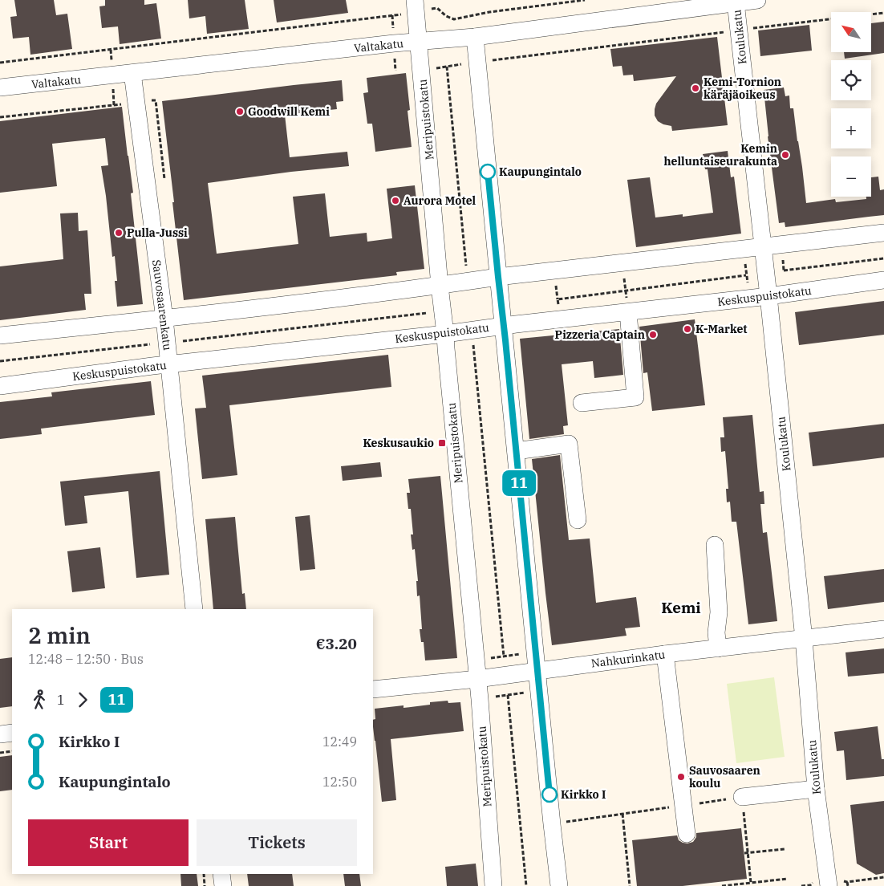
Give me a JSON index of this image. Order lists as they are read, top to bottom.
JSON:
{
  "streets": {
    "street": [
      "Koulukatu",
      "Valtakatu",
      "Meripuistokatu",
      "Keskuspuistokatu",
      "Sauvosaarenkatu",
      "Nahkurinkatu"
    ]
  },
  "crossings": [
    ["Koulukatu", "Valtakatu"],
    ["Koulukatu", "Keskuspuistokatu"],
    ["Koulukatu", "Nahkurinkatu"],
    ["Valtakatu", "Meripuistokatu"],
    ["Valtakatu", "Sauvosaarenkatu"],
    ["Meripuistokatu", "Keskuspuistokatu"],
    ["Meripuistokatu", "Nahkurinkatu"],
    ["Keskuspuistokatu", "Sauvosaarenkatu"]
  ],
  "districts": ["Kemi"],
  "places": {
    "other": [
      "Kemi-Tornion käräjäoikeus",
      "Goodwill Kemi",
      "Kemin helluntaiseurakunta",
      "Kaupungintalo",
      "Aurora Motel",
      "Pulla-Jussi",
      "K-Market",
      "Pizzeria Captain",
      "Sauvosaaren koulu",
      "Kirkko I"
    ],
    "transit": ["Keskusaukio"]
  },
  "lines": ["bus line 11"],
  "north": "top left",
  "page": {
    "on_map": "11",
    "map_buttons": ["+", "−"],
    "heading": ["2 min", "12:48 – 12:50 · Bus", "€3.20"],
    "legs": ["1", "11"],
    "list": [
      {
        "name": "Kirkko I",
        "value": "12:49"
      },
      {
        "name": "Kaupungintalo",
        "value": "12:50"
      }
    ],
    "buttons": ["Start", "Tickets"]
  }
}
